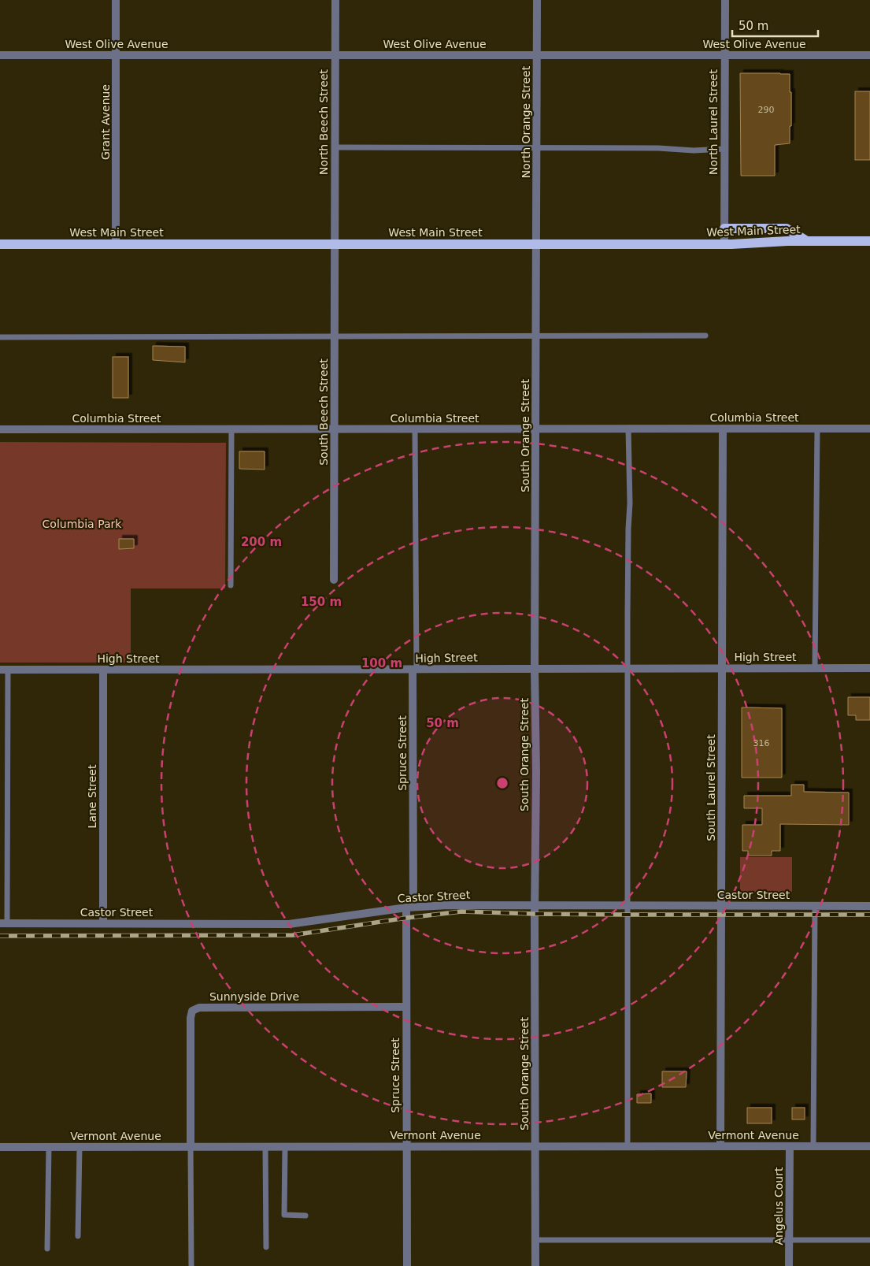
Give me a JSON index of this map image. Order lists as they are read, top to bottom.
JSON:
{
  "streets": {
    "main road": ["West Main Street"],
    "street": [
      "West Olive Avenue",
      "Grant Avenue",
      "North Beech Street",
      "North Orange Street",
      "North Laurel Street",
      "South Beech Street",
      "Columbia Street",
      "South Orange Street",
      "High Street",
      "Spruce Street",
      "South Laurel Street",
      "Lane Street",
      "Castor Street",
      "Sunnyside Drive",
      "Vermont Avenue",
      "Angelus Court"
    ]
  },
  "crossings": [
    ["West Olive Avenue", "Grant Avenue"],
    ["West Olive Avenue", "North Beech Street"],
    ["West Olive Avenue", "North Orange Street"],
    ["West Olive Avenue", "North Laurel Street"],
    ["Grant Avenue", "West Main Street"],
    ["North Beech Street", "West Main Street"],
    ["North Beech Street", "South Beech Street"],
    ["North Orange Street", "West Main Street"],
    ["North Orange Street", "South Orange Street"],
    ["North Laurel Street", "West Main Street"],
    ["West Main Street", "South Beech Street"],
    ["West Main Street", "South Orange Street"],
    ["South Beech Street", "Columbia Street"],
    ["Columbia Street", "South Orange Street"],
    ["Columbia Street", "South Laurel Street"],
    ["South Orange Street", "High Street"],
    ["South Orange Street", "Castor Street"],
    ["South Orange Street", "Vermont Avenue"],
    ["High Street", "Spruce Street"],
    ["High Street", "South Laurel Street"],
    ["High Street", "Lane Street"],
    ["Spruce Street", "Castor Street"],
    ["Spruce Street", "Sunnyside Drive"],
    ["Spruce Street", "Vermont Avenue"],
    ["South Laurel Street", "Castor Street"],
    ["South Laurel Street", "Vermont Avenue"],
    ["Lane Street", "Castor Street"],
    ["Sunnyside Drive", "Vermont Avenue"],
    ["Vermont Avenue", "Angelus Court"]
  ],
  "parks": ["Columbia Park"],
  "house_numbers": ["290", "316"],
  "scale_bar": "50 m",
  "rings": [
    "200 m",
    "150 m",
    "100 m",
    "50 m"
  ]
}
